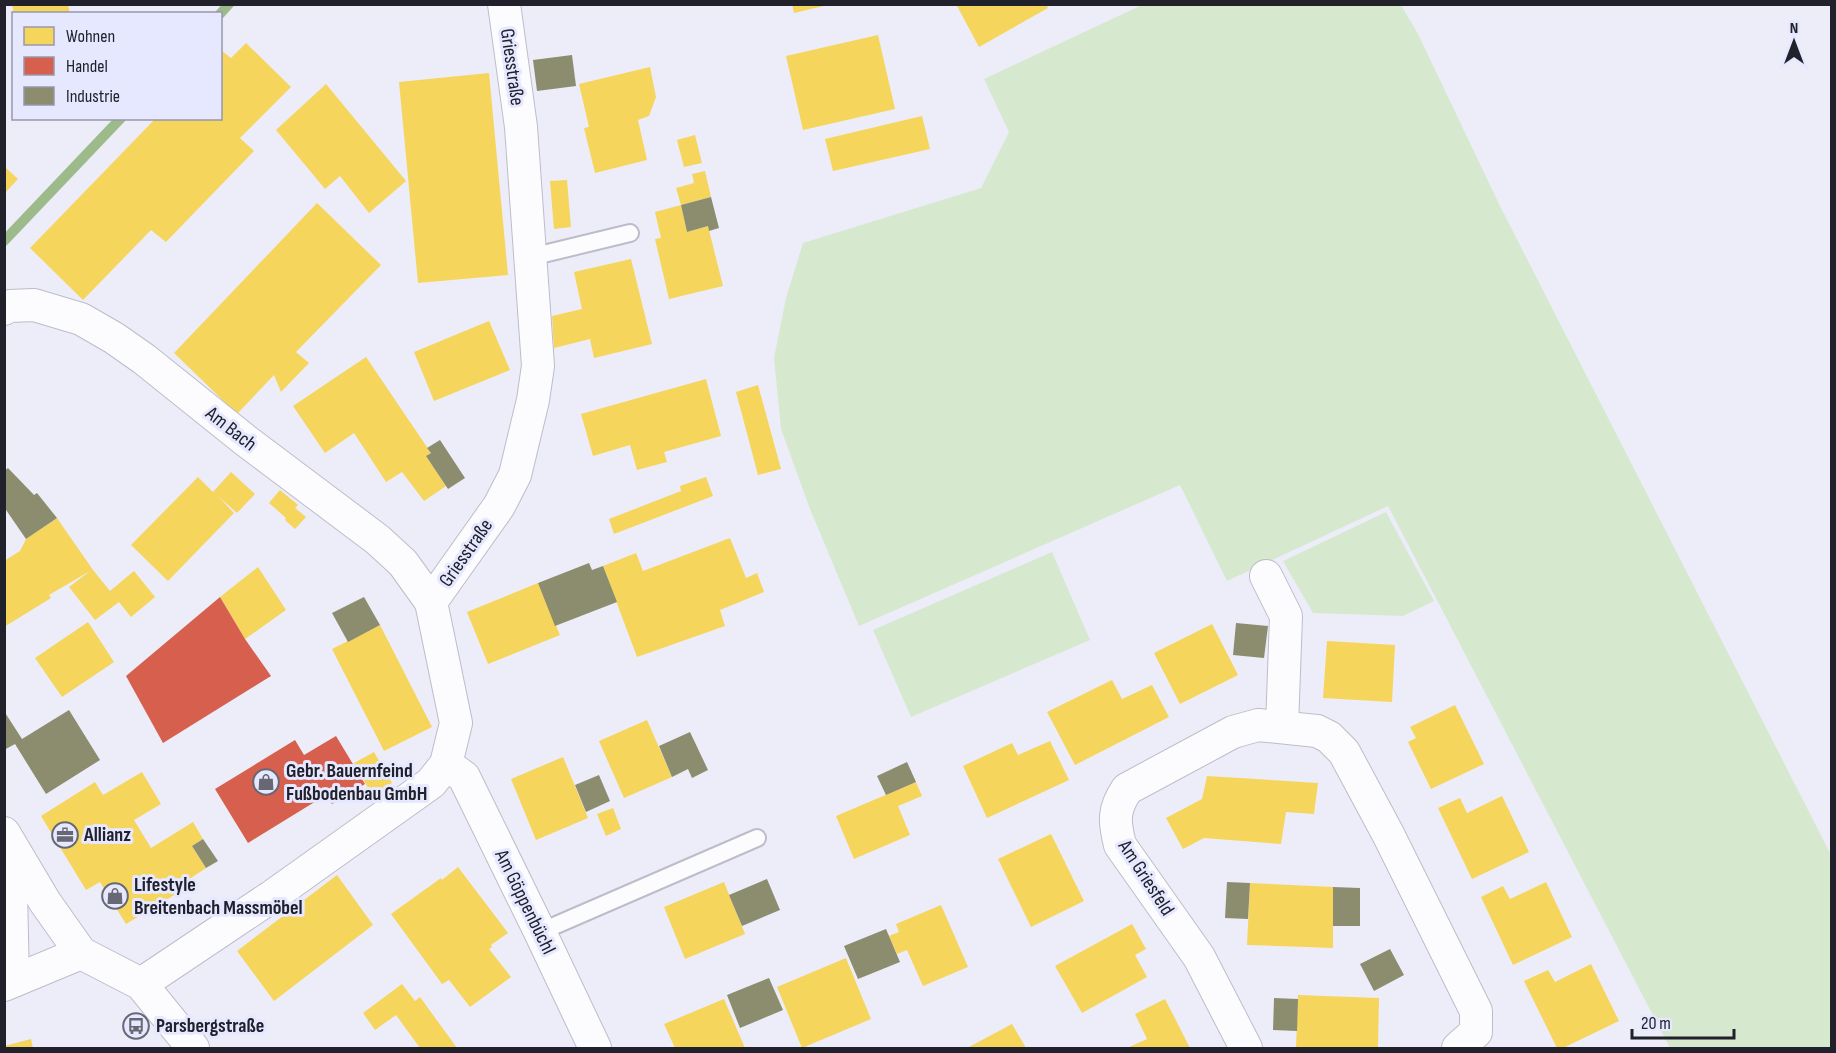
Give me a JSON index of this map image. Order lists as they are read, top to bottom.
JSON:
{
  "streets": {
    "street": [
      "Griesstraße",
      "Am Bach",
      "Am Griesfeld",
      "Am Göppenbüchl"
    ]
  },
  "crossings": [
    ["Griesstraße", "Am Bach"],
    ["Griesstraße", "Am Göppenbüchl"]
  ],
  "places": {
    "shop": ["Gebr. Bauernfeind Fußbodenbau GmbH", "Lifestyle Breitenbach Massmöbel"],
    "office": ["Allianz"],
    "bus stop": ["Parsbergstraße"]
  },
  "legend": ["Wohnen", "Handel", "Industrie"],
  "scale_bar": "20 m",
  "north": "top"
}
